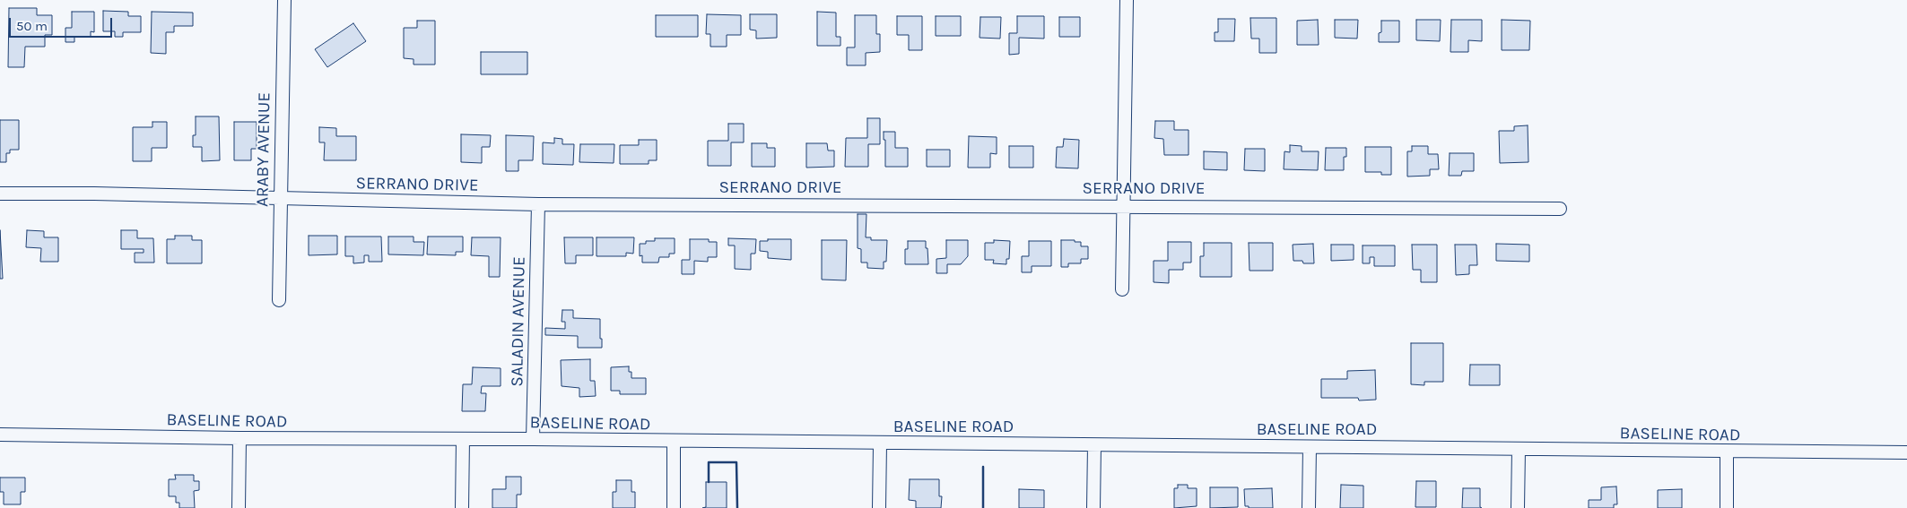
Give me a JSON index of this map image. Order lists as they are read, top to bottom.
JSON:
{
  "streets": {
    "street": [
      "ARABY AVENUE",
      "SERRANO DRIVE",
      "SALADIN AVENUE",
      "BASELINE ROAD"
    ]
  },
  "crossings": [
    ["ARABY AVENUE", "SERRANO DRIVE"],
    ["SERRANO DRIVE", "SALADIN AVENUE"],
    ["SALADIN AVENUE", "BASELINE ROAD"]
  ],
  "scale_bar": "50 m"
}
